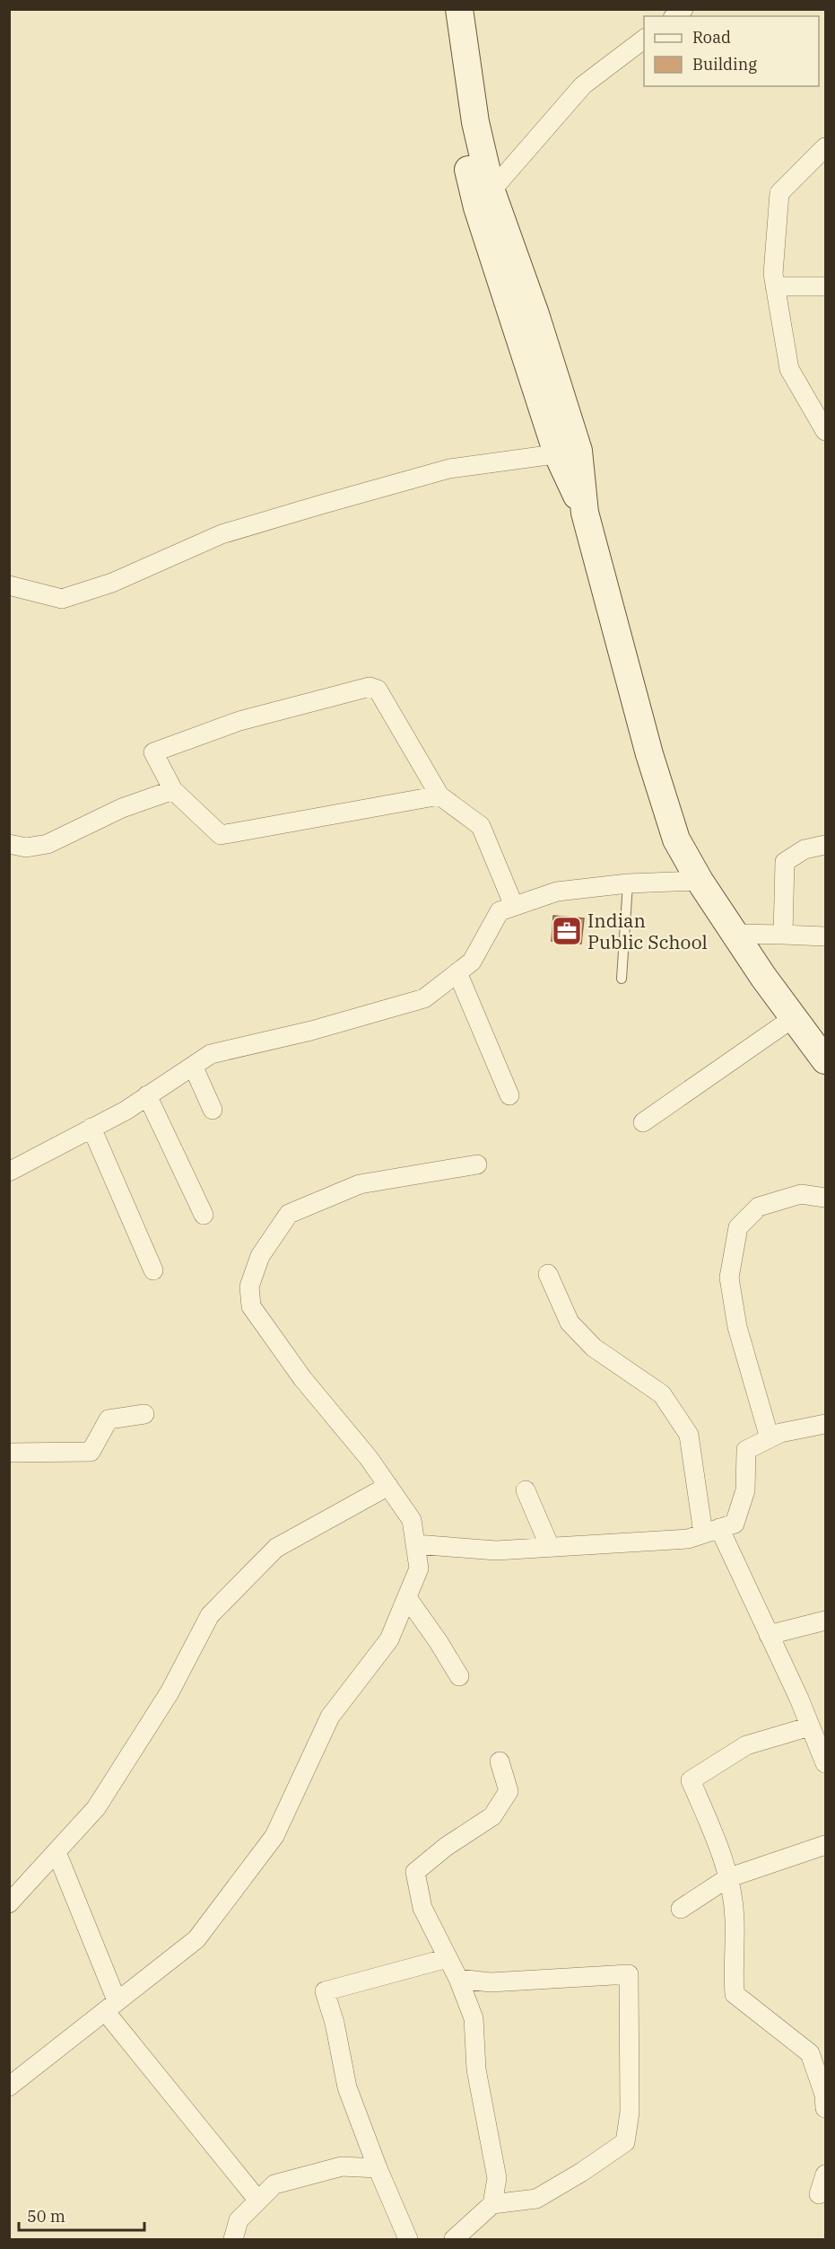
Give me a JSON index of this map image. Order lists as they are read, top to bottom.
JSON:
{
  "places": {
    "office": ["Indian Public School"]
  },
  "legend": ["Road", "Building"],
  "scale_bar": "50 m"
}
